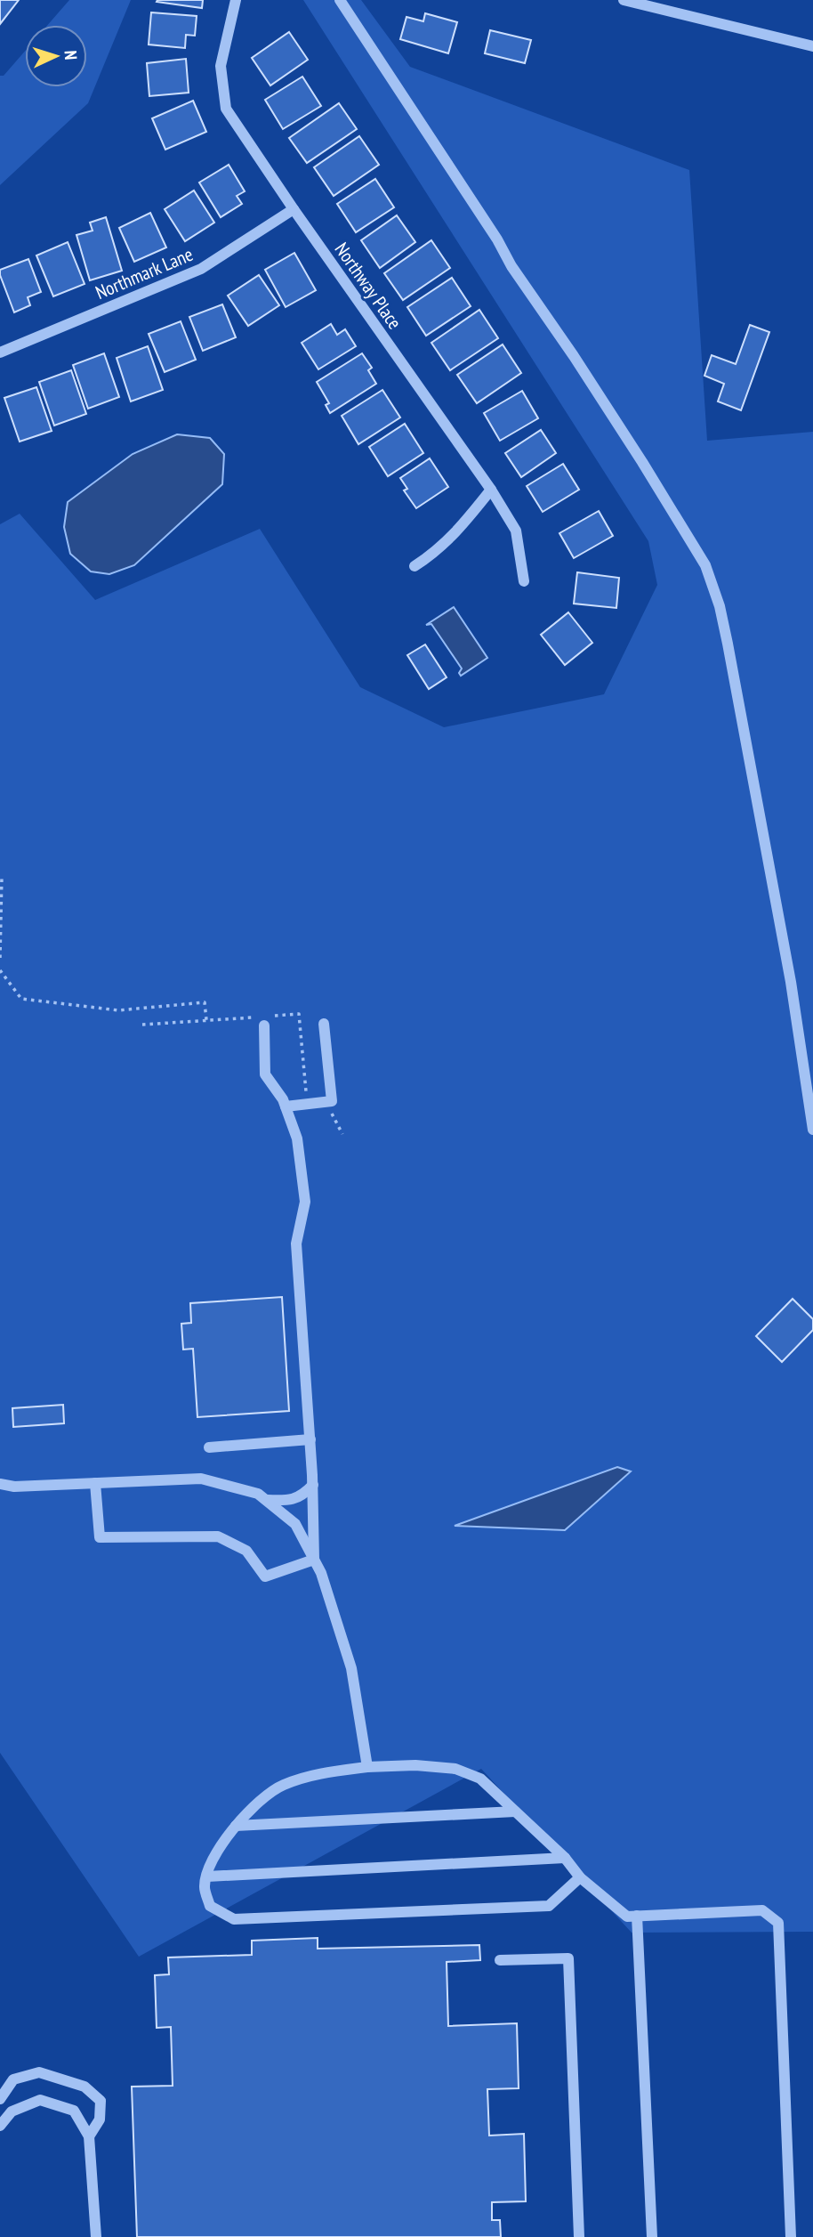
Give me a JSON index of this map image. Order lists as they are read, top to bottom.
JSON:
{
  "streets": {
    "street": ["Northmark Lane", "Northway Place"]
  },
  "crossings": [
    ["Northmark Lane", "Northway Place"]
  ],
  "north": "right"
}
